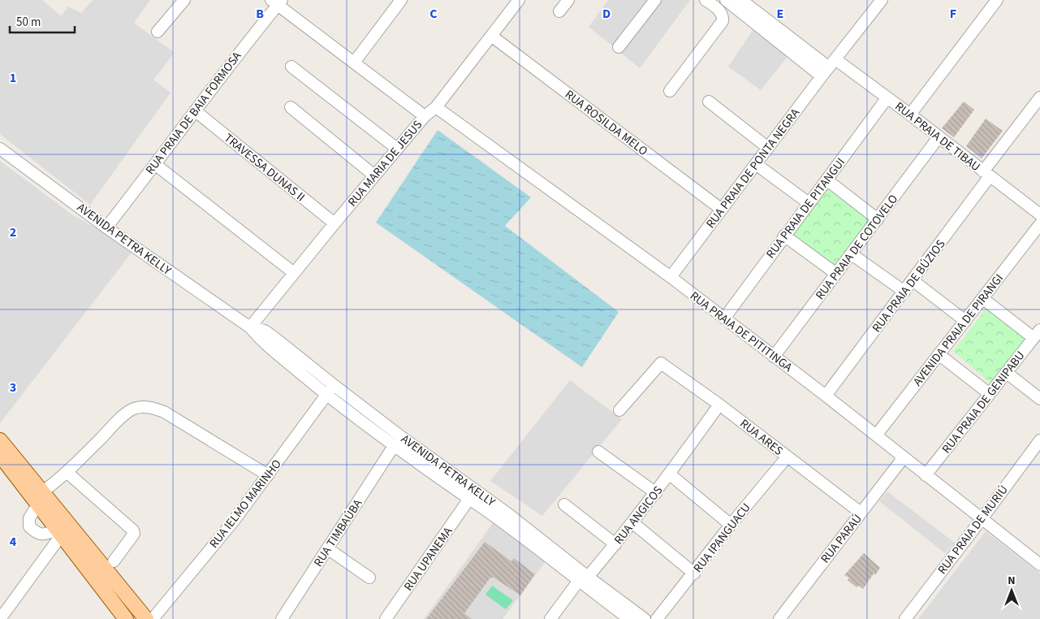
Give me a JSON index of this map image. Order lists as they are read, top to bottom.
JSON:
{
  "streets": {
    "street": [
      "RUA PRAIA DE BAIA FORMOSA",
      "RUA ROSILDA MELO",
      "RUA PRAIA DE TIBAU",
      "RUA MARIA DE JESUS",
      "TRAVESSA DUNAS II",
      "RUA PRAIA DE PONTA NEGRA",
      "RUA PRAIA DE PITANGUI",
      "AVENIDA PETRA KELLY",
      "RUA PRAIA DE COTOVELO",
      "RUA PRAIA DE BÚZIOS",
      "AVENIDA PRAIA DE PIRANGI",
      "RUA PRAIA DE PITITINGA",
      "RUA PRAIA DE GENIPABU",
      "RUA ARES",
      "RUA IELMO MARINHO",
      "RUA ANGICOS",
      "RUA PRAIA DE MURIÚ",
      "RUA TIMBAÚBA",
      "RUA IPANGUACU",
      "RUA PARAÚ",
      "RUA UPANEMA"
    ]
  },
  "crossings": [
    ["RUA PRAIA DE BAIA FORMOSA", "TRAVESSA DUNAS II"],
    ["RUA PRAIA DE BAIA FORMOSA", "AVENIDA PETRA KELLY"],
    ["RUA ROSILDA MELO", "RUA MARIA DE JESUS"],
    ["RUA ROSILDA MELO", "RUA PRAIA DE PONTA NEGRA"],
    ["RUA PRAIA DE TIBAU", "RUA PRAIA DE PONTA NEGRA"],
    ["RUA PRAIA DE TIBAU", "RUA PRAIA DE PITANGUI"],
    ["RUA PRAIA DE TIBAU", "RUA PRAIA DE COTOVELO"],
    ["RUA PRAIA DE TIBAU", "RUA PRAIA DE BÚZIOS"],
    ["RUA MARIA DE JESUS", "TRAVESSA DUNAS II"],
    ["RUA MARIA DE JESUS", "AVENIDA PETRA KELLY"],
    ["RUA MARIA DE JESUS", "RUA PRAIA DE PITITINGA"],
    ["RUA PRAIA DE PONTA NEGRA", "RUA PRAIA DE PITITINGA"],
    ["RUA PRAIA DE PITANGUI", "RUA PRAIA DE PITITINGA"],
    ["AVENIDA PETRA KELLY", "RUA IELMO MARINHO"],
    ["AVENIDA PETRA KELLY", "RUA ANGICOS"],
    ["AVENIDA PETRA KELLY", "RUA TIMBAÚBA"],
    ["AVENIDA PETRA KELLY", "RUA UPANEMA"],
    ["RUA PRAIA DE COTOVELO", "RUA PRAIA DE PITITINGA"],
    ["RUA PRAIA DE BÚZIOS", "RUA PRAIA DE PITITINGA"],
    ["AVENIDA PRAIA DE PIRANGI", "RUA PRAIA DE PITITINGA"],
    ["RUA PRAIA DE PITITINGA", "RUA PRAIA DE GENIPABU"],
    ["RUA PRAIA DE PITITINGA", "RUA PRAIA DE MURIÚ"],
    ["RUA PRAIA DE PITITINGA", "RUA PARAÚ"],
    ["RUA ARES", "RUA ANGICOS"],
    ["RUA ARES", "RUA IPANGUACU"],
    ["RUA ARES", "RUA PARAÚ"]
  ],
  "scale_bar": "50 m",
  "north": "top",
  "grid": {
    "columns": [
      "B",
      "C",
      "D",
      "E",
      "F"
    ],
    "rows": [
      "1",
      "2",
      "3",
      "4"
    ]
  }
}
